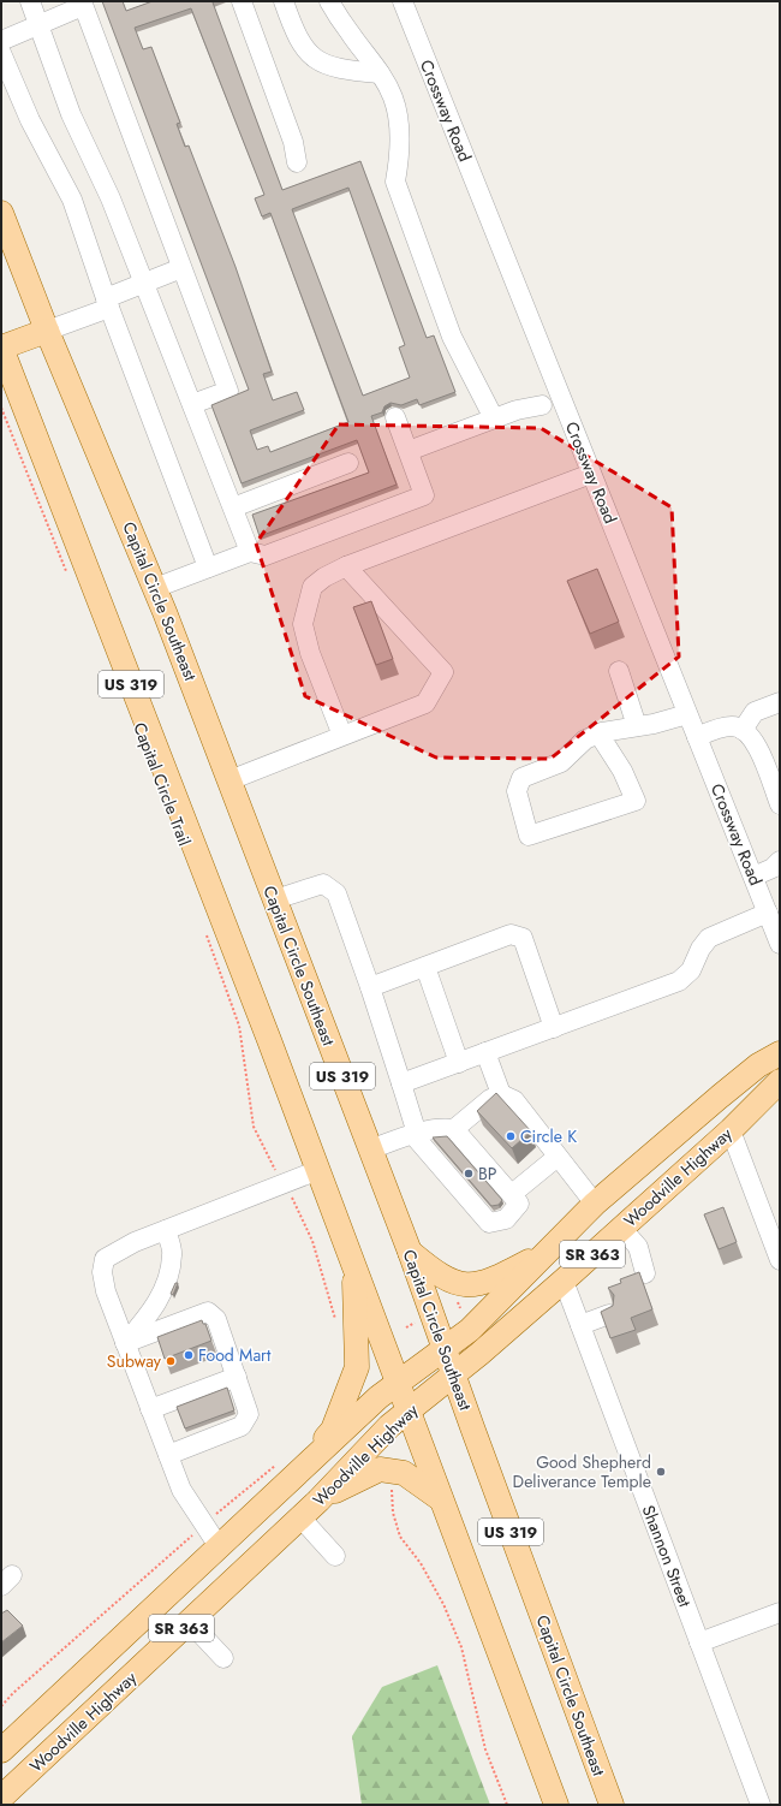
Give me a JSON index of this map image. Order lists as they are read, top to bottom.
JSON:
{
  "streets": {
    "main road": [
      "Capital Circle Southeast",
      "US 319",
      "Woodville Highway",
      "SR 363"
    ],
    "street": ["Crossway Road", "Shannon Street"]
  },
  "crossings": [
    ["Capital Circle Southeast", "Woodville Highway"],
    ["US 319", "Woodville Highway"],
    ["Woodville Highway", "Shannon Street"]
  ],
  "places": [
    "Circle K",
    "BP",
    "Food Mart",
    "Subway",
    "Good Shepherd Deliverance Temple"
  ]
}
